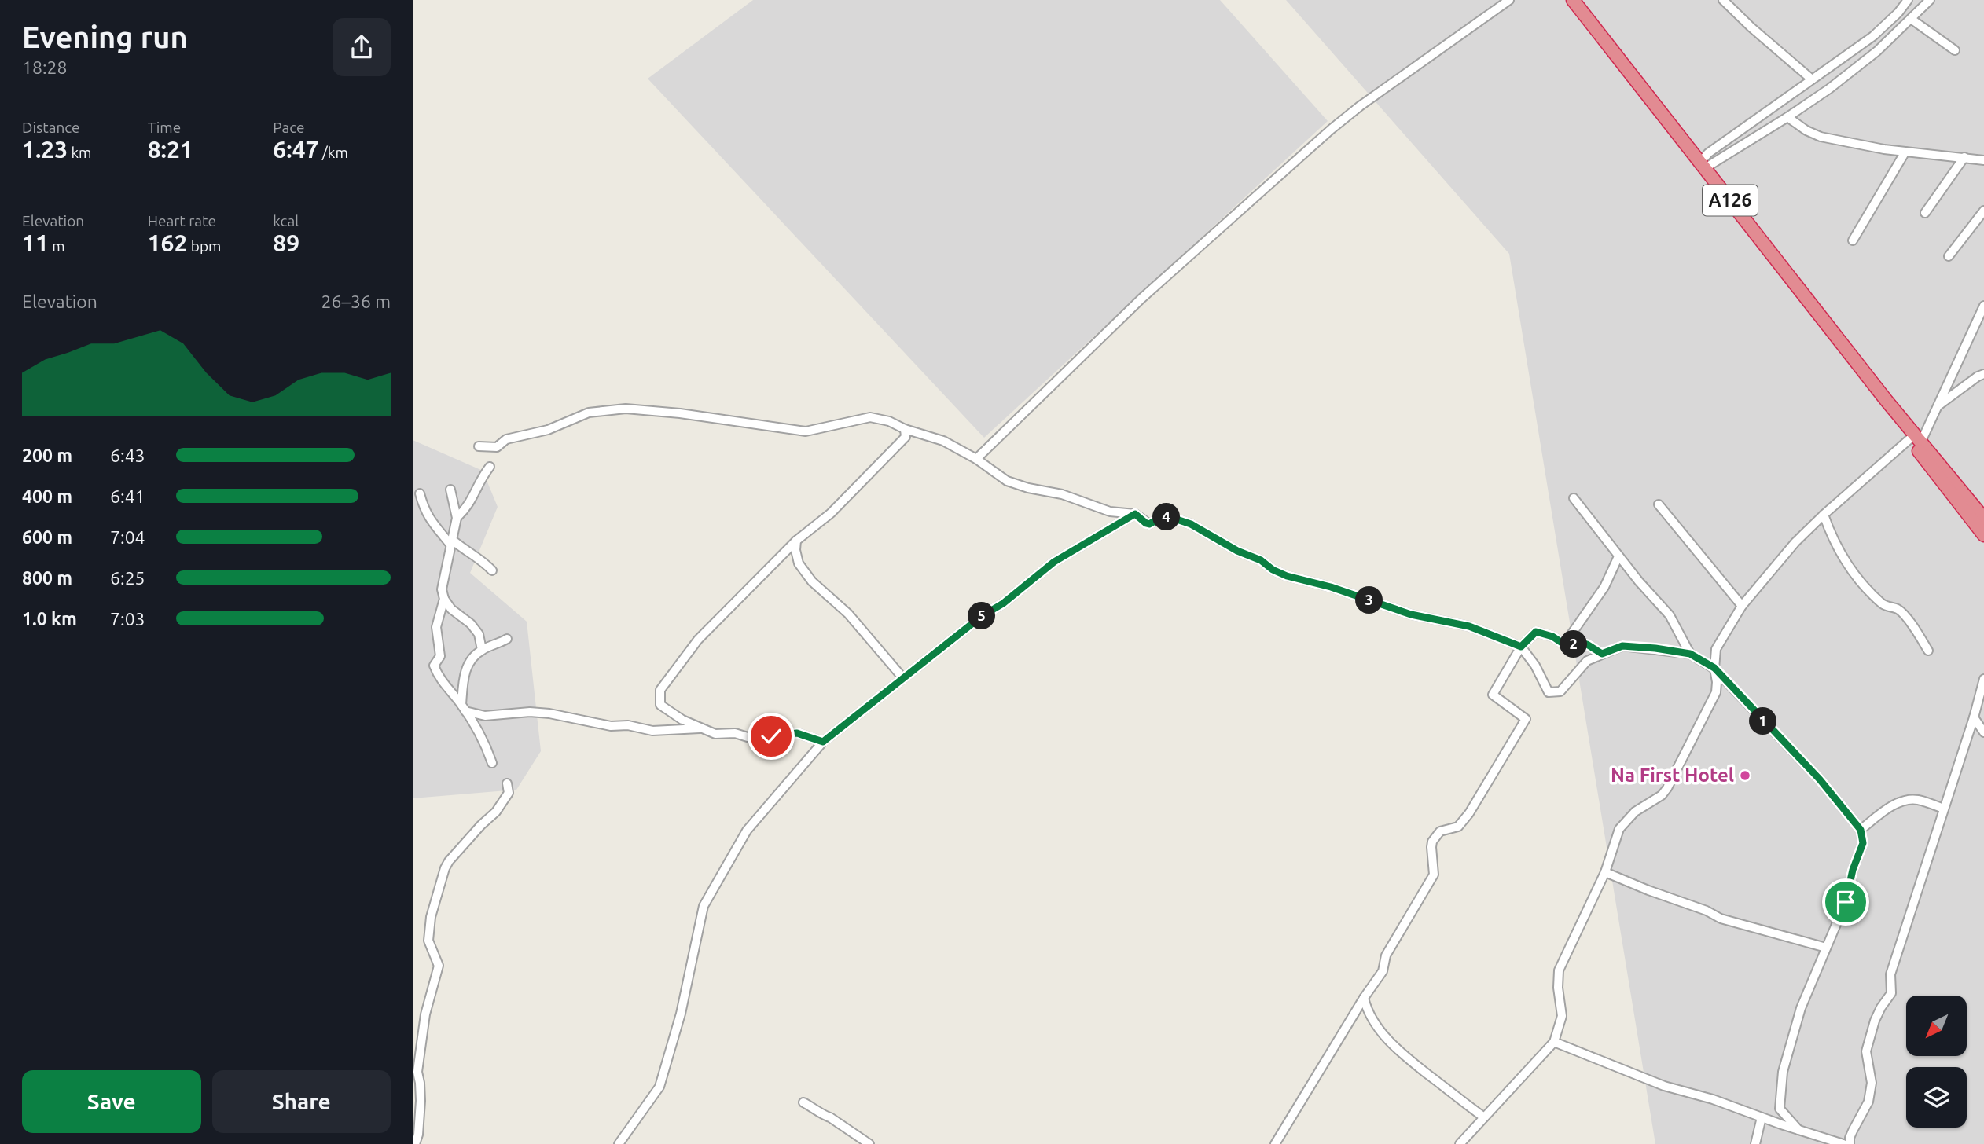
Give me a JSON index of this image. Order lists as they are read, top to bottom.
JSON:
{
  "streets": {
    "highway": ["A126"]
  },
  "places": ["Na First Hotel"],
  "north": "bottom left",
  "page": {
    "heading": ["Evening run", "18:28"],
    "stats": [
      ["Distance", "1.23 km"],
      ["Time", "8:21"],
      ["Pace", "6:47 /km"],
      ["Elevation", "11 m"],
      ["Heart rate", "162 bpm"],
      ["kcal", "89"]
    ],
    "chart": ["Elevation", "26–36 m"],
    "list": [
      {
        "name": "200 m",
        "note": "6:43"
      },
      {
        "name": "400 m",
        "note": "6:41"
      },
      {
        "name": "600 m",
        "note": "7:04"
      },
      {
        "name": "800 m",
        "note": "6:25"
      },
      {
        "name": "1.0 km",
        "note": "7:03"
      }
    ],
    "pins": [
      "4",
      "3",
      "5",
      "2",
      "1"
    ],
    "buttons": ["Save", "Share"]
  }
}
